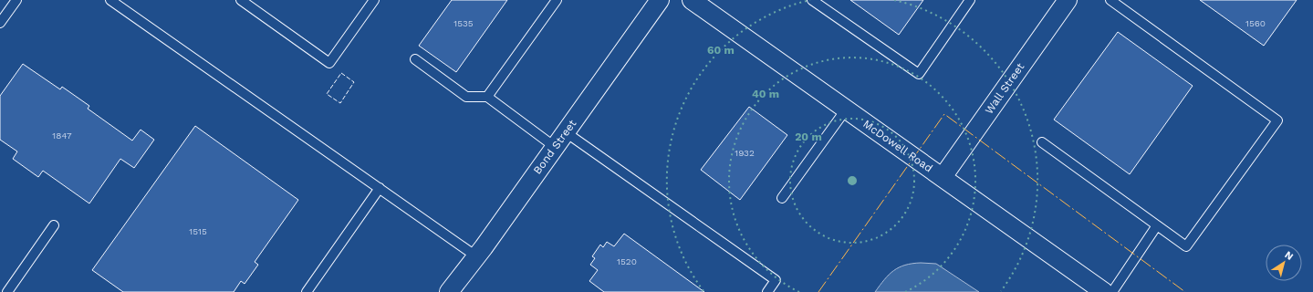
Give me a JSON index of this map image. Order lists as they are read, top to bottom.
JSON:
{
  "streets": {
    "street": ["Wall Street", "McDowell Road", "Bond Street"]
  },
  "crossings": [
    ["Wall Street", "McDowell Road"]
  ],
  "house_numbers": [
    "1535",
    "1560",
    "1847",
    "1932",
    "1515",
    "1520"
  ],
  "north": "top right",
  "rings": ["60 m", "40 m", "20 m"]
}
